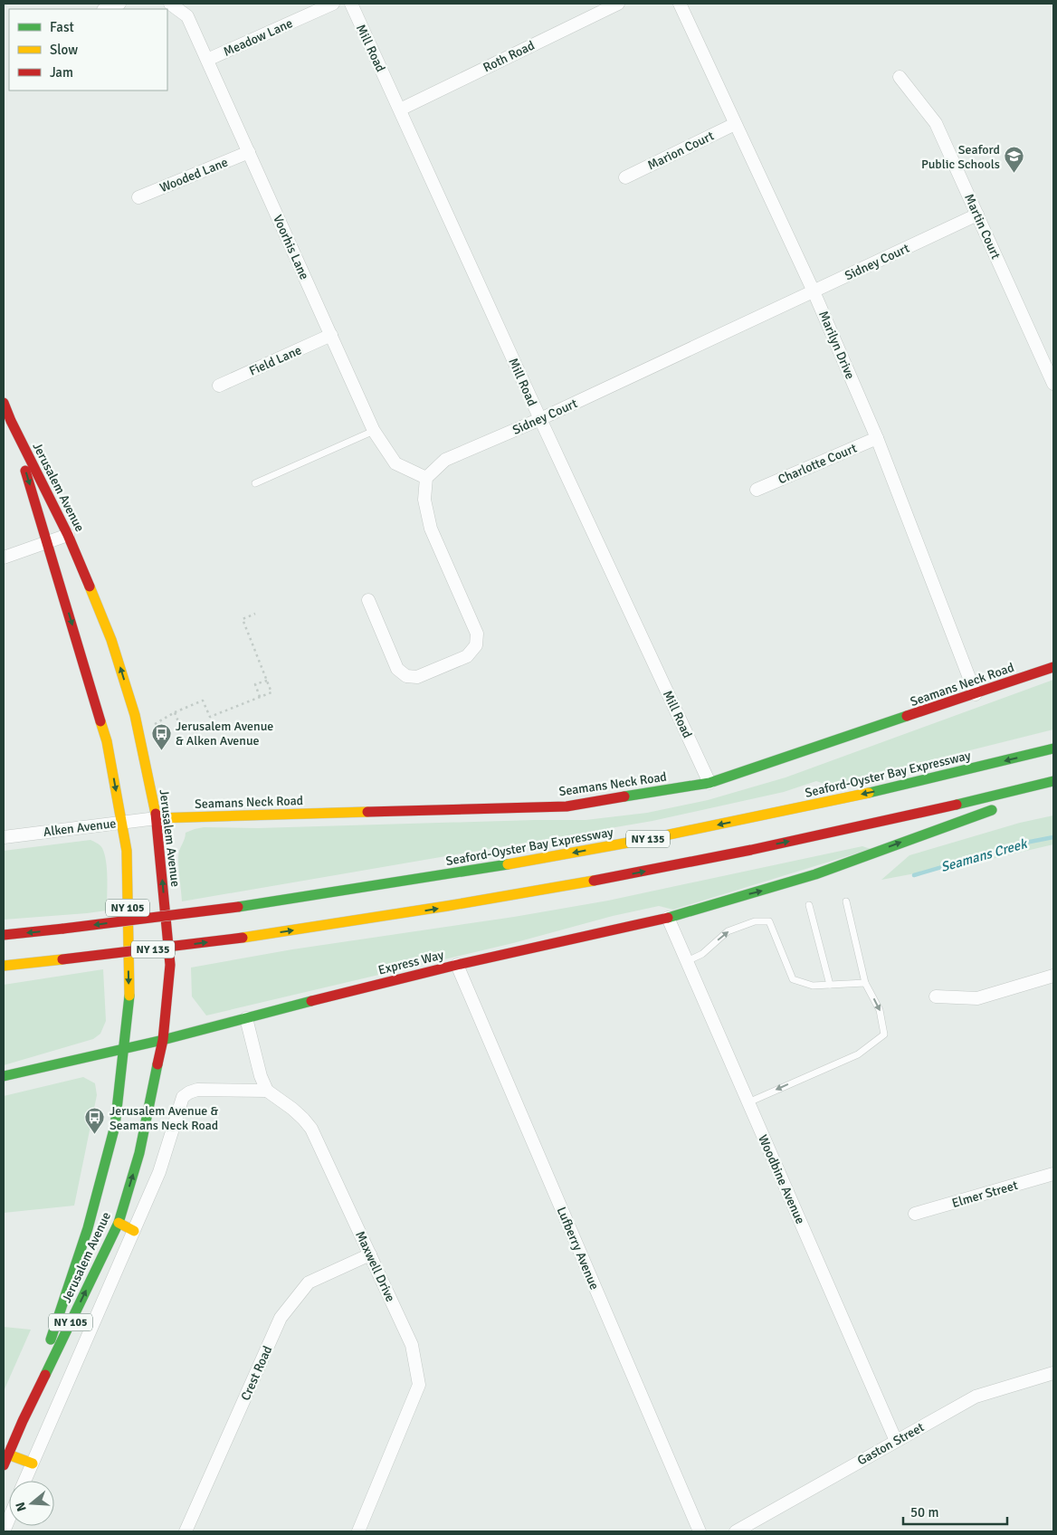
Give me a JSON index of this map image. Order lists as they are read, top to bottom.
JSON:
{
  "streets": {
    "main road": [
      "Jerusalem Avenue",
      "Seamans Neck Road",
      "Seaford-Oyster Bay Expressway",
      "NY 135",
      "NY 105",
      "Express Way"
    ],
    "street": [
      "Meadow Lane",
      "Mill Road",
      "Roth Road",
      "Marion Court",
      "Wooded Lane",
      "Martin Court",
      "Voorhis Lane",
      "Sidney Court",
      "Marilyn Drive",
      "Field Lane",
      "Charlotte Court",
      "Alken Avenue",
      "Woodbine Avenue",
      "Elmer Street",
      "Lufberry Avenue",
      "Maxwell Drive",
      "Crest Road",
      "Gaston Street"
    ]
  },
  "crossings": [
    ["Meadow Lane", "Voorhis Lane"],
    ["Mill Road", "Roth Road"],
    ["Mill Road", "Sidney Court"],
    ["Mill Road", "Seamans Neck Road"],
    ["Marion Court", "Marilyn Drive"],
    ["Wooded Lane", "Voorhis Lane"],
    ["Martin Court", "Sidney Court"],
    ["Voorhis Lane", "Sidney Court"],
    ["Voorhis Lane", "Field Lane"],
    ["Sidney Court", "Marilyn Drive"],
    ["Marilyn Drive", "Charlotte Court"],
    ["Marilyn Drive", "Seamans Neck Road"],
    ["Jerusalem Avenue", "Seamans Neck Road"],
    ["Jerusalem Avenue", "Alken Avenue"],
    ["Jerusalem Avenue", "Express Way"],
    ["Seamans Neck Road", "Alken Avenue"],
    ["Express Way", "Woodbine Avenue"],
    ["Express Way", "Lufberry Avenue"],
    ["Woodbine Avenue", "Gaston Street"],
    ["Maxwell Drive", "Crest Road"]
  ],
  "water": ["Seamans Creek"],
  "places": {
    "school or university": ["Seaford Public Schools"],
    "bus stop": ["Jerusalem Avenue & Alken Avenue", "Jerusalem Avenue & Seamans Neck Road"]
  },
  "legend": ["Fast", "Slow", "Jam"],
  "scale_bar": "50 m",
  "north": "left"
}
